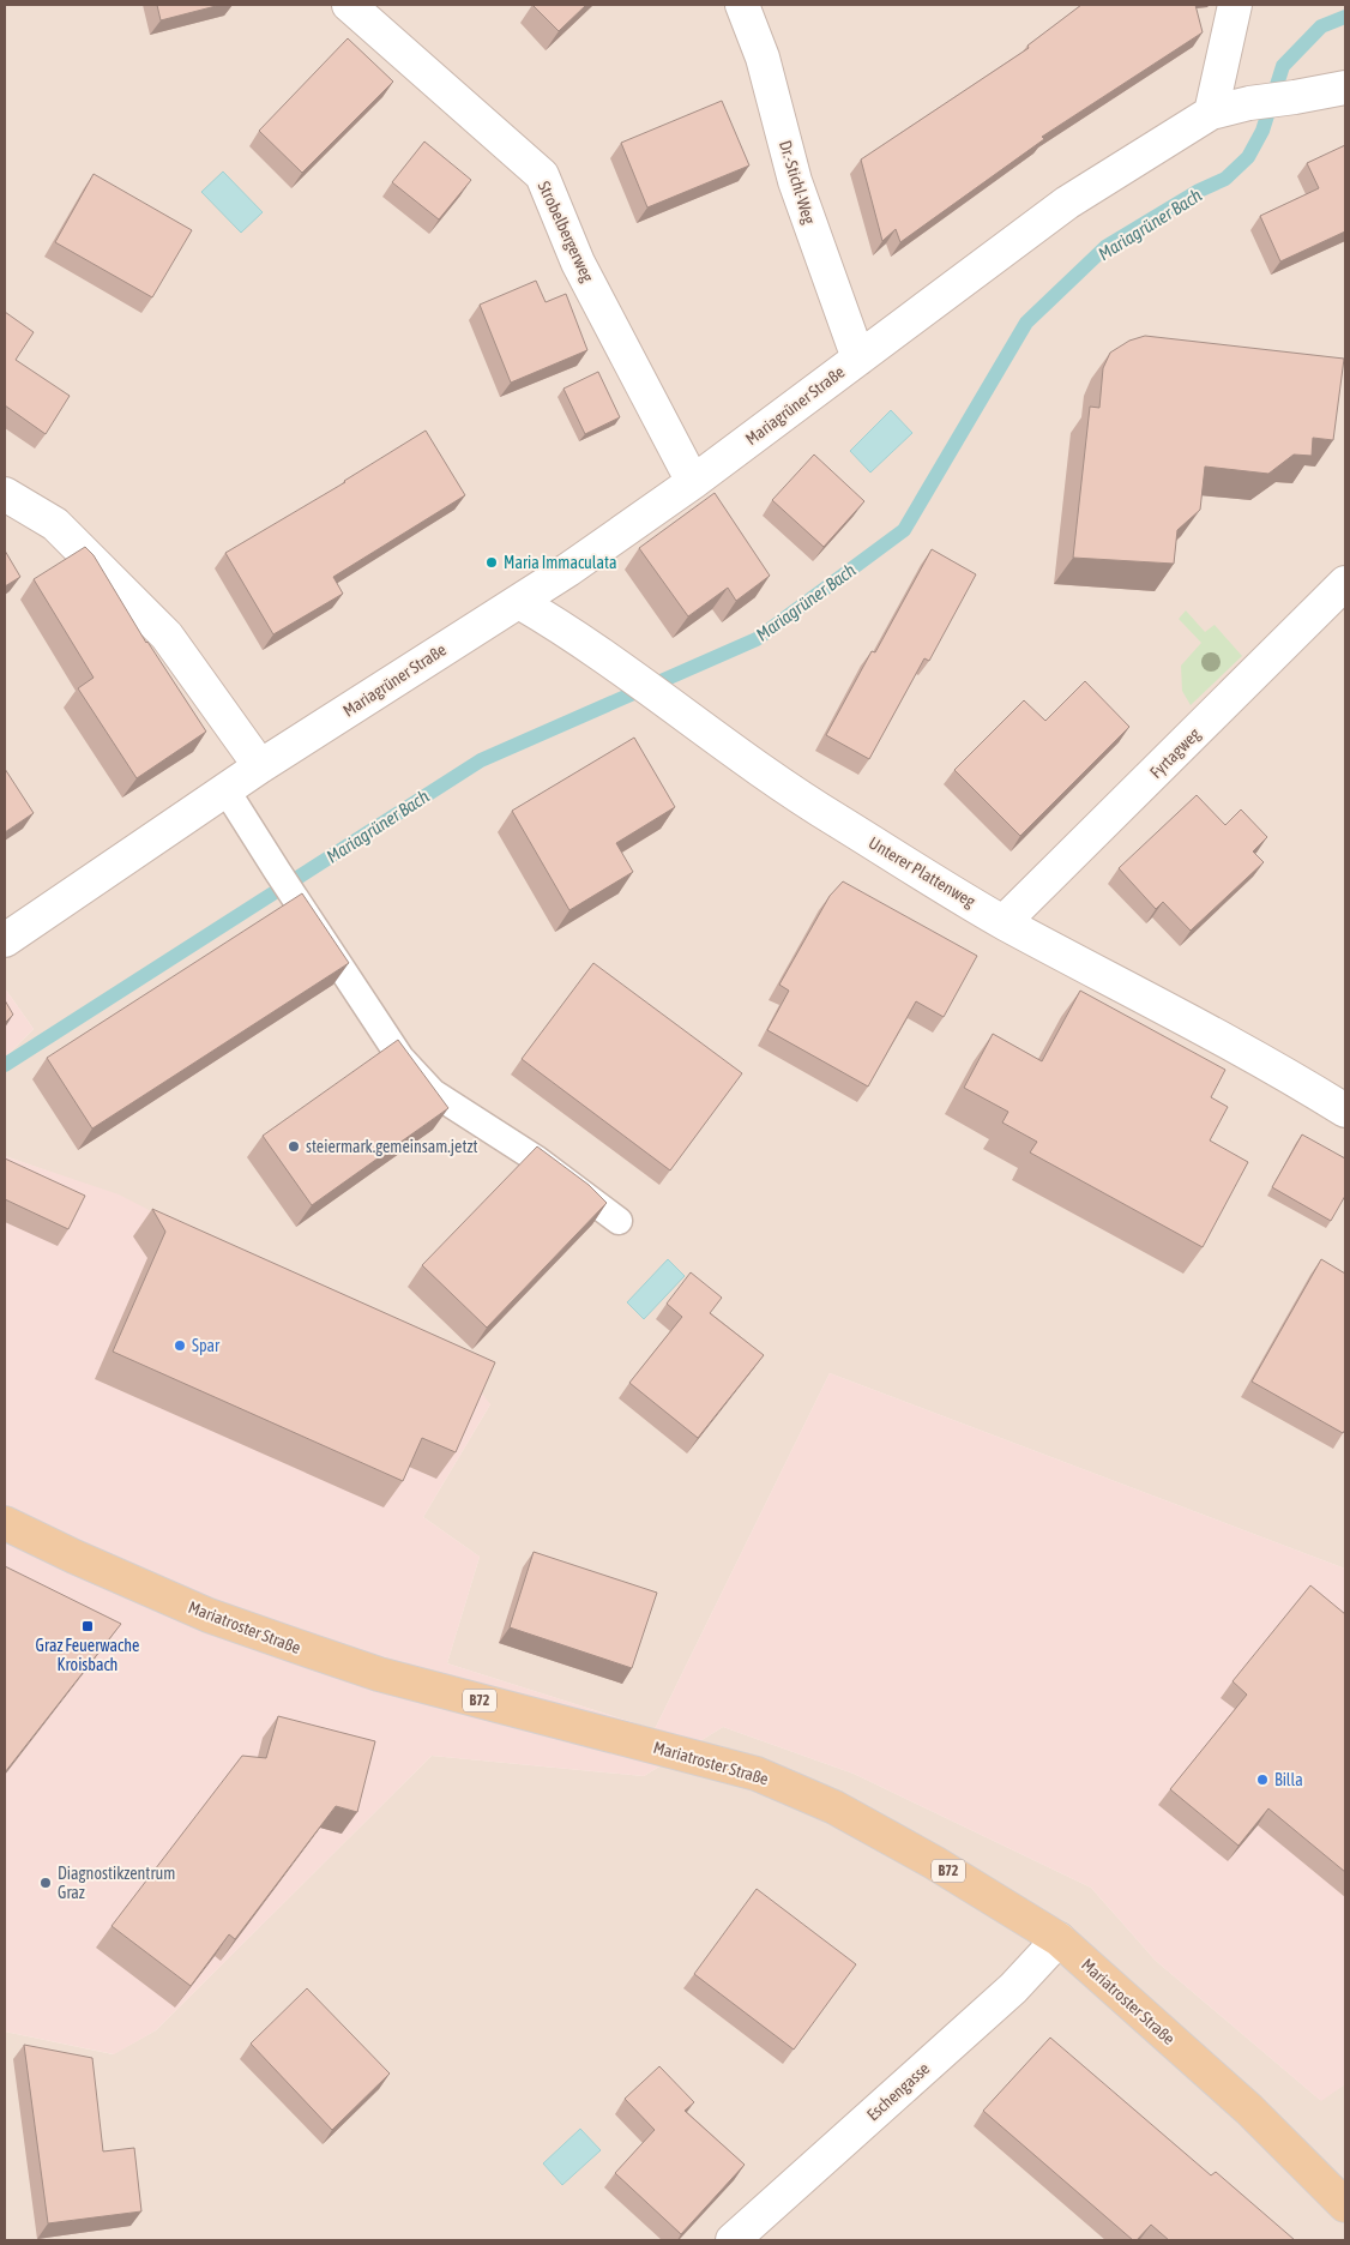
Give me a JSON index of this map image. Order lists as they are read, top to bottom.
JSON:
{
  "streets": {
    "main road": ["Mariatroster Straße", "B72"],
    "street": [
      "Dr.-Stichl-Weg",
      "Strobelbergerweg",
      "Mariagrüner Straße",
      "Fyrtagweg",
      "Unterer Plattenweg",
      "Eschengasse"
    ]
  },
  "crossings": [
    ["Dr.-Stichl-Weg", "Mariagrüner Straße"],
    ["Strobelbergerweg", "Mariagrüner Straße"],
    ["Mariagrüner Straße", "Unterer Plattenweg"],
    ["Fyrtagweg", "Unterer Plattenweg"],
    ["Mariatroster Straße", "Eschengasse"]
  ],
  "water": ["Mariagrüner Bach"],
  "places": {
    "other": [
      "Maria Immaculata",
      "steiermark.gemeinsam.jetzt",
      "Spar",
      "Billa",
      "Diagnostikzentrum Graz"
    ],
    "transit": ["Graz Feuerwache Kroisbach"]
  }
}
